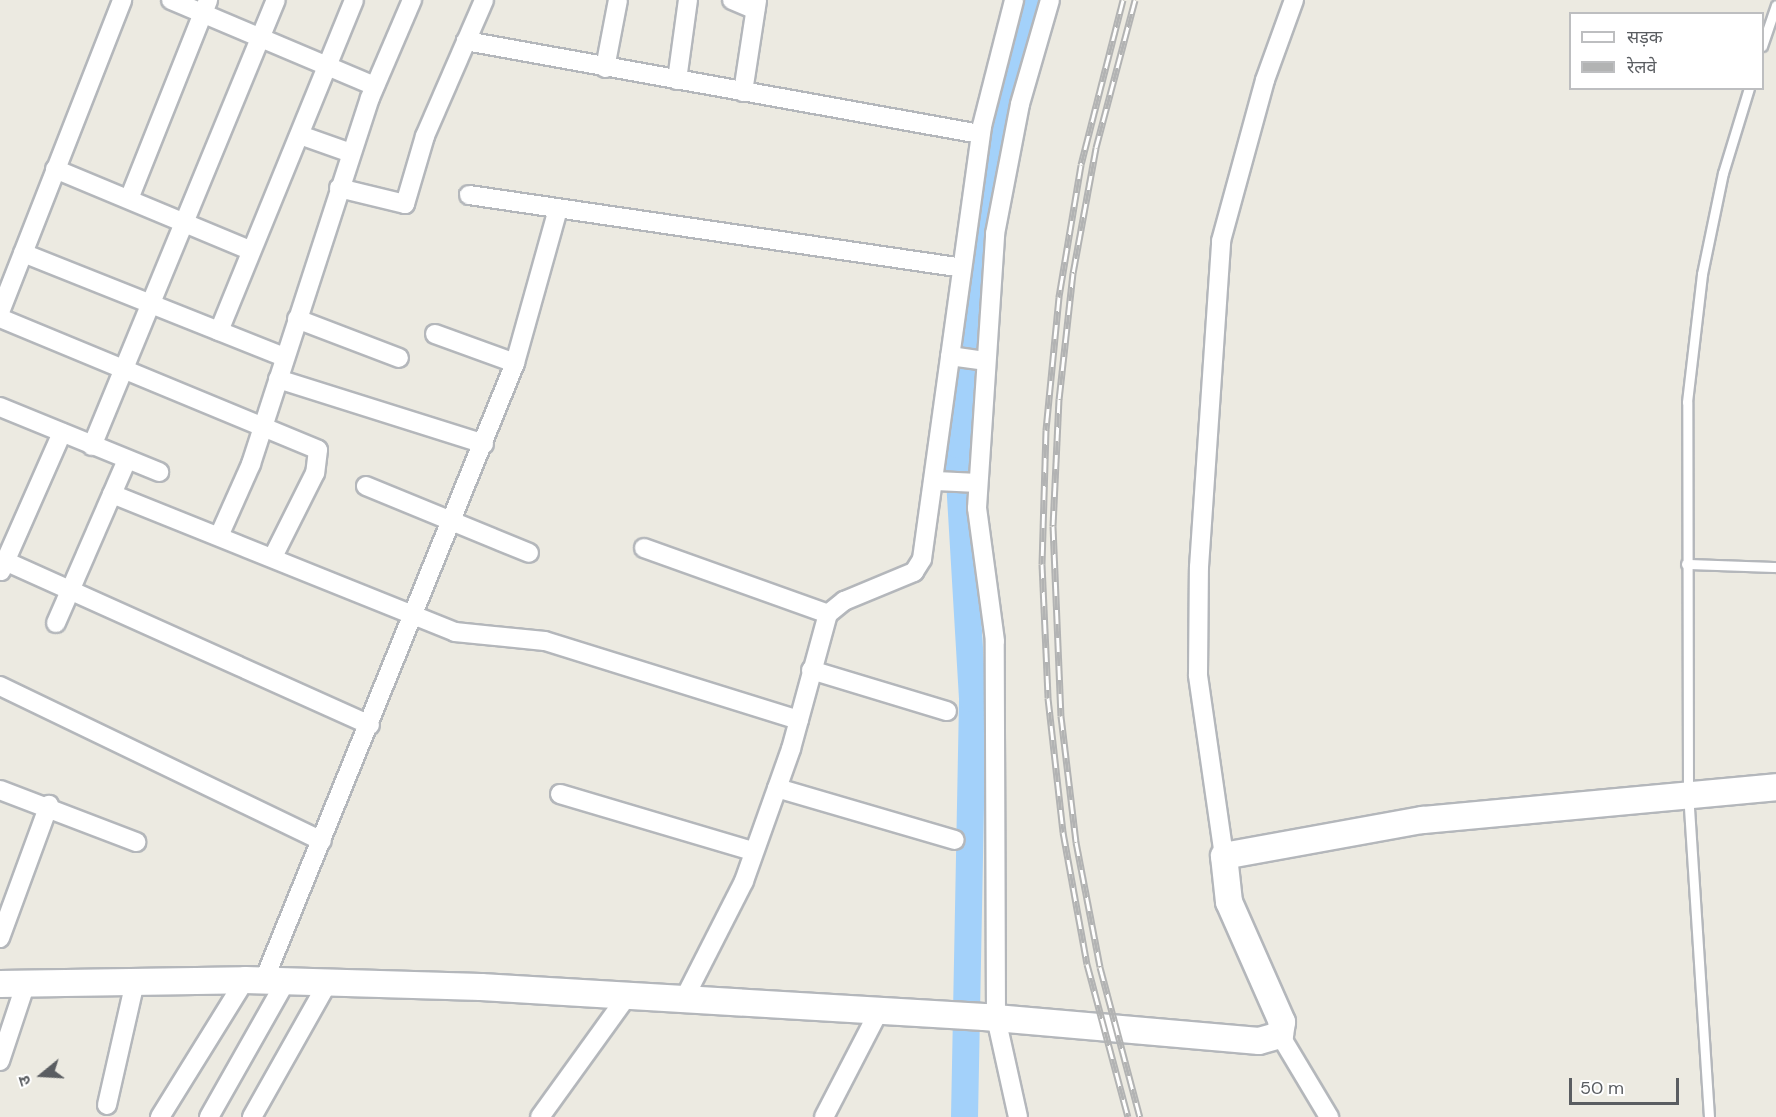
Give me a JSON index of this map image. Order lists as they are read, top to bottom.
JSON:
{
  "legend": ["सड़क", "रेलवे"],
  "scale_bar": "50 m",
  "north": "left"
}
